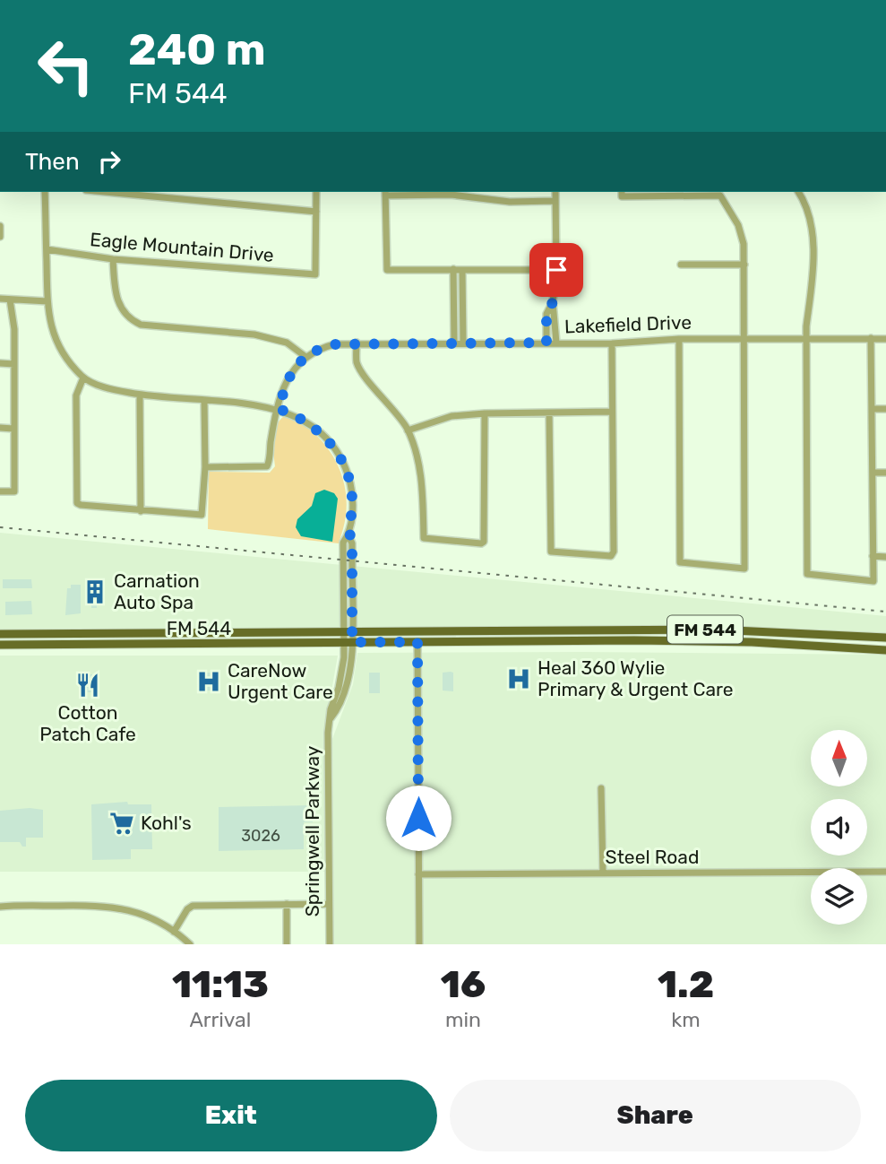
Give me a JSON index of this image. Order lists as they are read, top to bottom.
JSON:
{
  "streets": {
    "main road": ["FM 544"],
    "street": [
      "Eagle Mountain Drive",
      "Lakefield Drive",
      "Springwell Parkway",
      "Steel Road"
    ]
  },
  "crossings": [
    ["Lakefield Drive", "Springwell Parkway"],
    ["FM 544", "Springwell Parkway"]
  ],
  "places": {
    "building": ["Carnation Auto Spa"],
    "hospital": ["Heal 360 Wylie Primary & Urgent Care", "CareNow Urgent Care"],
    "restaurant": ["Cotton Patch Cafe"],
    "supermarket": ["Kohl's"]
  },
  "house_numbers": ["3026"],
  "north": "top",
  "page": {
    "turn": ["240 m", "FM 544"],
    "then": "Then",
    "eta": [
      "11:13",
      "Arrival",
      "16",
      "min",
      "1.2",
      "km"
    ],
    "buttons": ["Exit", "Share"]
  }
}
